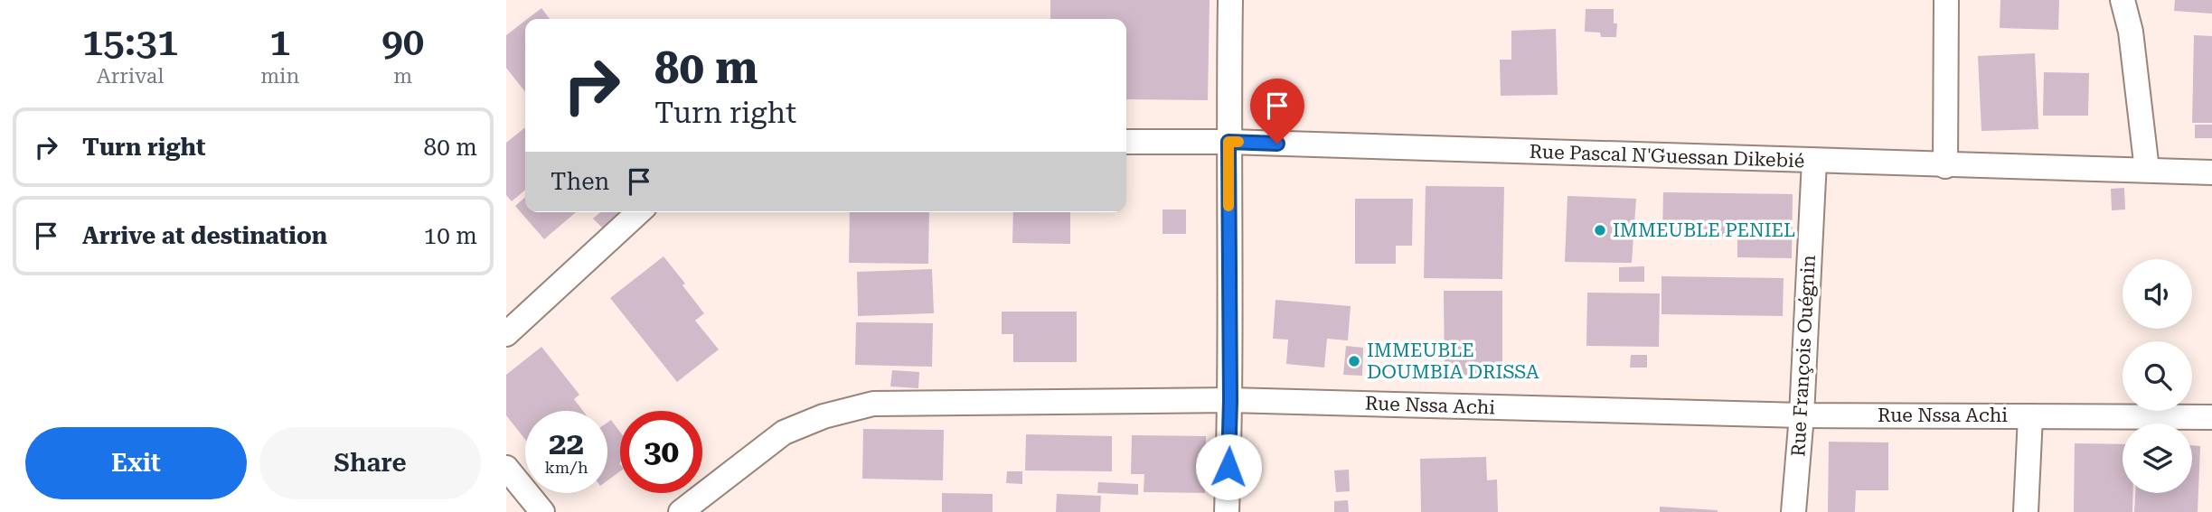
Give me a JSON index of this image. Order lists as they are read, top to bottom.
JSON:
{
  "streets": {
    "street": ["Rue Pascal N'Guessan Dikebié", "Rue François Ouégnin", "Rue Nssa Achi"]
  },
  "crossings": [
    ["Rue Pascal N'Guessan Dikebié", "Rue François Ouégnin"],
    ["Rue François Ouégnin", "Rue Nssa Achi"]
  ],
  "places": ["IMMEUBLE PENIEL", "IMMEUBLE DOUMBIA DRISSA"],
  "page": {
    "eta": [
      "15:31",
      "Arrival",
      "1",
      "min",
      "90",
      "m"
    ],
    "turn": ["80 m", "Turn right"],
    "list": [
      {
        "name": "Turn right",
        "value": "80 m"
      },
      {
        "name": "Arrive at destination",
        "value": "10 m"
      }
    ],
    "then": "Then",
    "speed": "22 km/h",
    "limit": "30",
    "buttons": ["Exit", "Share"]
  }
}
